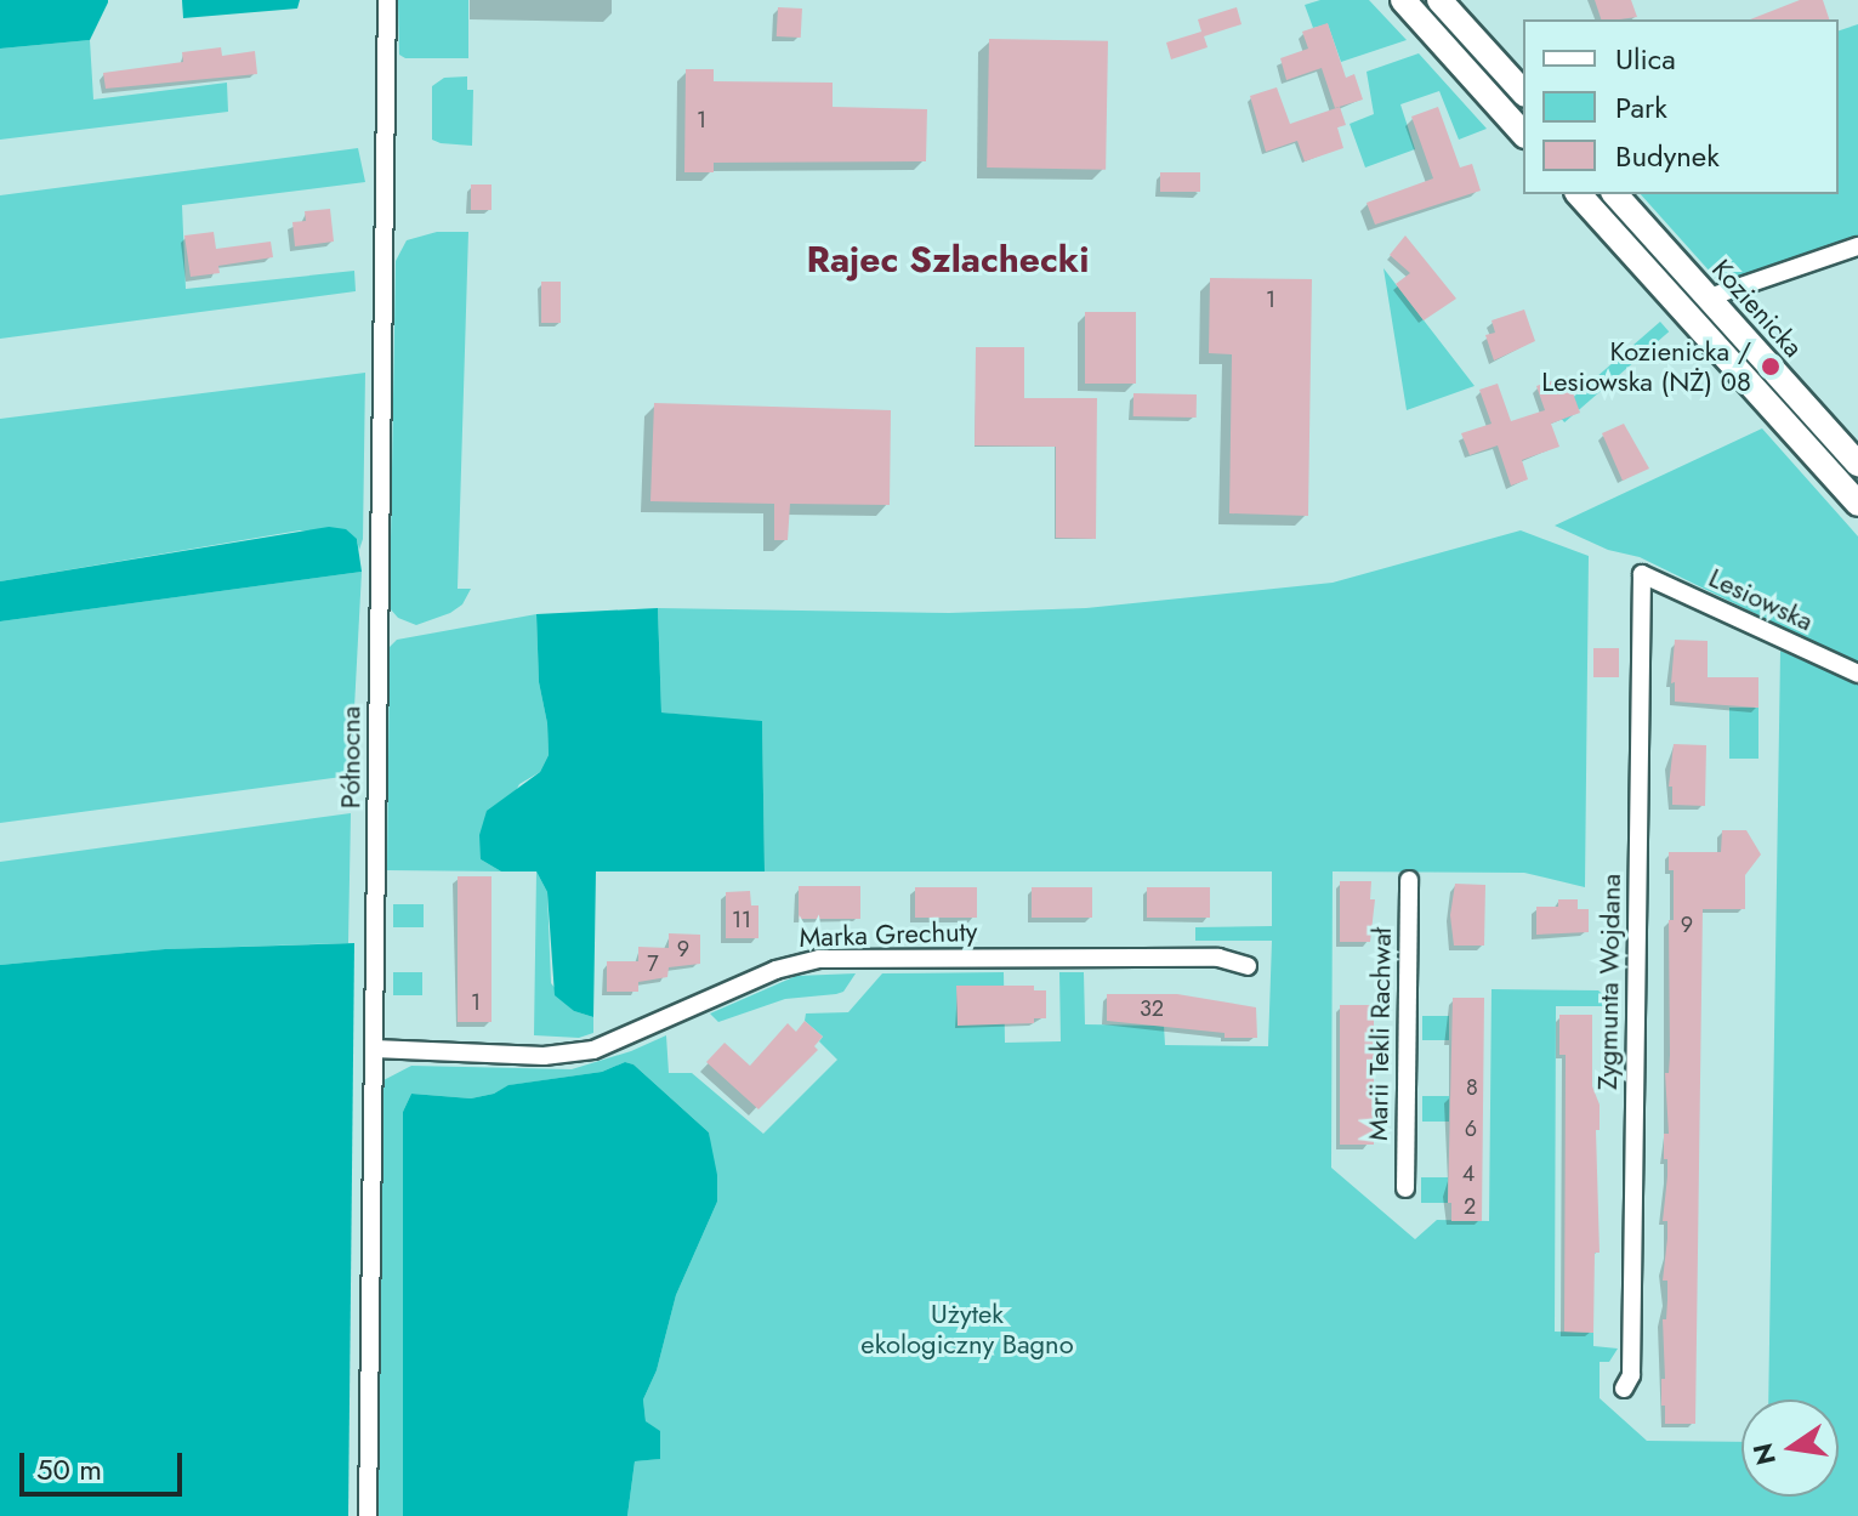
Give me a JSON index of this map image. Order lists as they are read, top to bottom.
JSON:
{
  "streets": {
    "main road": ["Kozienicka"],
    "street": [
      "Lesiowska",
      "Północna",
      "Marka Grechuty",
      "Zygmunta Wojdana",
      "Marii Tekli Rachwał"
    ]
  },
  "crossings": [
    ["Lesiowska", "Zygmunta Wojdana"],
    ["Północna", "Marka Grechuty"]
  ],
  "districts": ["Rajec Szlachecki"],
  "parks": ["Użytek ekologiczny Bagno"],
  "places": ["Kozienicka / Lesiowska (NŻ) 08"],
  "house_numbers": [
    "1",
    "1",
    "11",
    "9",
    "9",
    "7",
    "1",
    "32",
    "8",
    "6",
    "4",
    "2"
  ],
  "legend": ["Ulica", "Park", "Budynek"],
  "scale_bar": "50 m",
  "north": "left"
}
